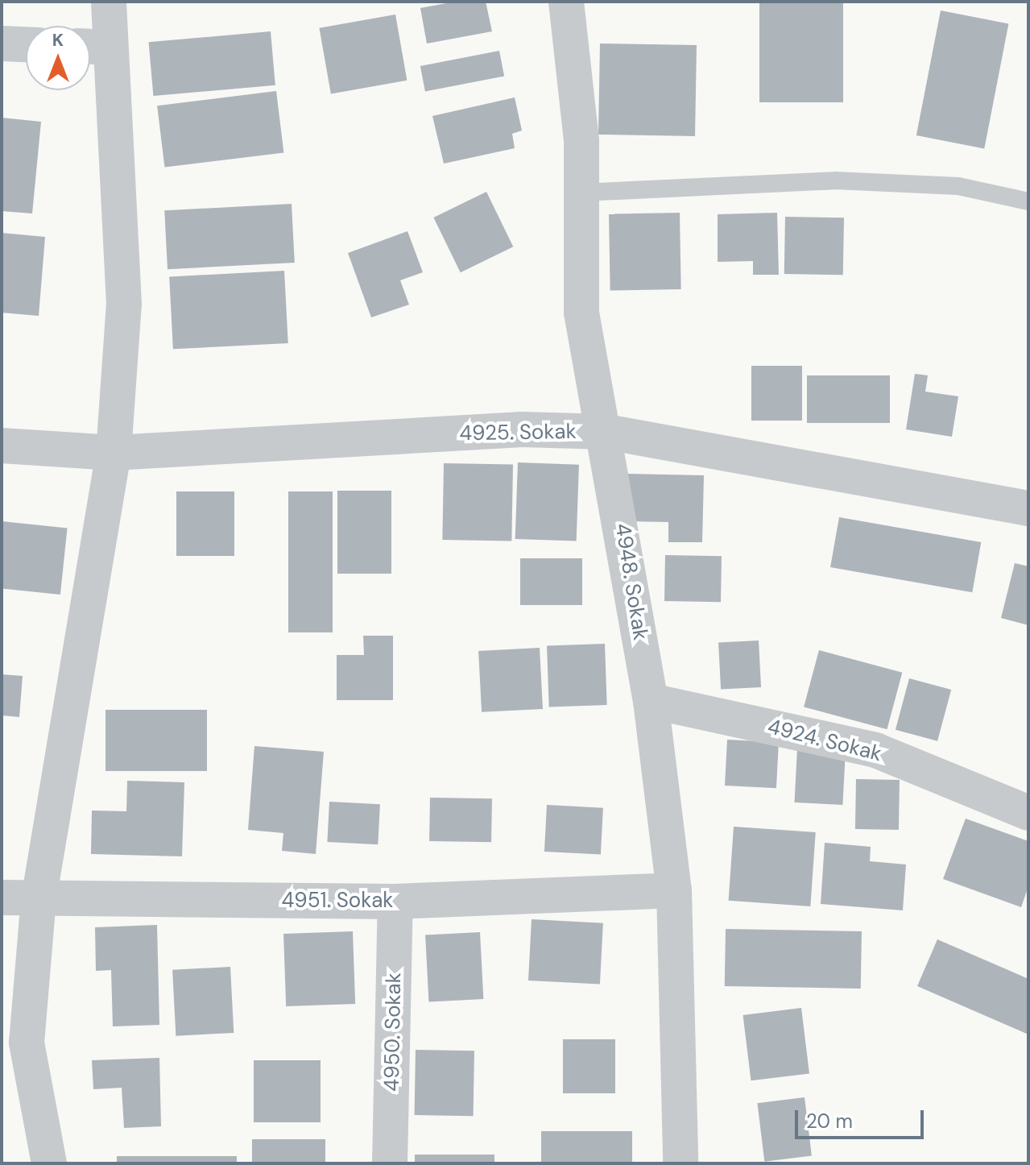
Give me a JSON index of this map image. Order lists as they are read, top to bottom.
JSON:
{
  "streets": {
    "street": [
      "4925. Sokak",
      "4948. Sokak",
      "4924. Sokak",
      "4951. Sokak",
      "4950. Sokak"
    ]
  },
  "crossings": [
    ["4925. Sokak", "4948. Sokak"],
    ["4948. Sokak", "4924. Sokak"],
    ["4948. Sokak", "4951. Sokak"],
    ["4951. Sokak", "4950. Sokak"]
  ],
  "scale_bar": "20 m",
  "north": "top"
}
